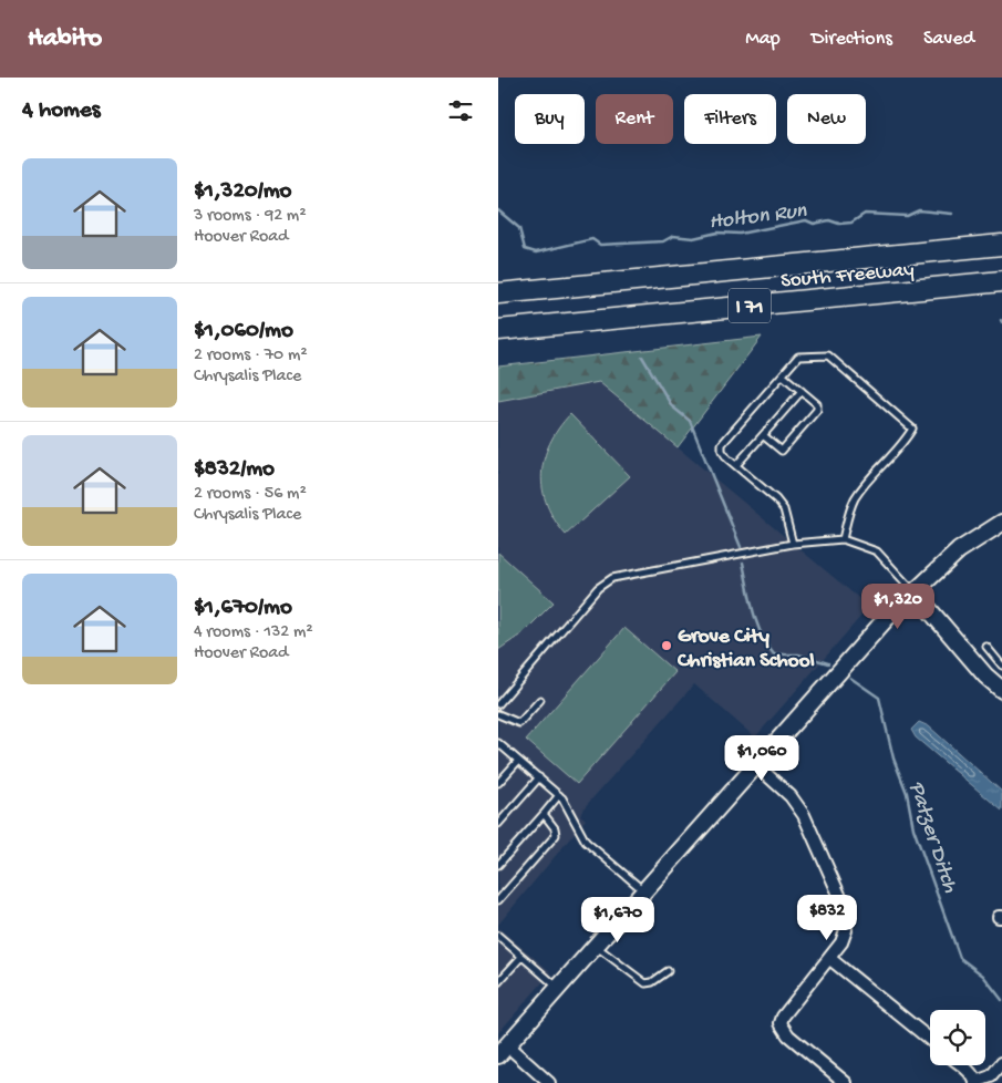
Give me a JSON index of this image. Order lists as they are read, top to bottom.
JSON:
{
  "streets": {
    "highway": ["South Freeway", "I 71"]
  },
  "water": ["Holton Run", "Patzer Ditch"],
  "places": ["Grove City Christian School"],
  "page": {
    "header": "Habito",
    "nav": ["Map", "Directions", "Saved"],
    "heading": "4 homes",
    "chip": [
      "Buy",
      "Rent",
      "Filters",
      "New"
    ],
    "list": [
      {
        "name": "$1,320/mo",
        "note": "3 rooms · 92 m² · Hoover Road"
      },
      {
        "name": "$1,060/mo",
        "note": "2 rooms · 70 m² · Chrysalis Place"
      },
      {
        "name": "$832/mo",
        "note": "2 rooms · 56 m² · Chrysalis Place"
      },
      {
        "name": "$1,670/mo",
        "note": "4 rooms · 132 m² · Hoover Road"
      }
    ],
    "price": [
      "$1,320",
      "$1,060",
      "$832",
      "$1,670"
    ]
  }
}
